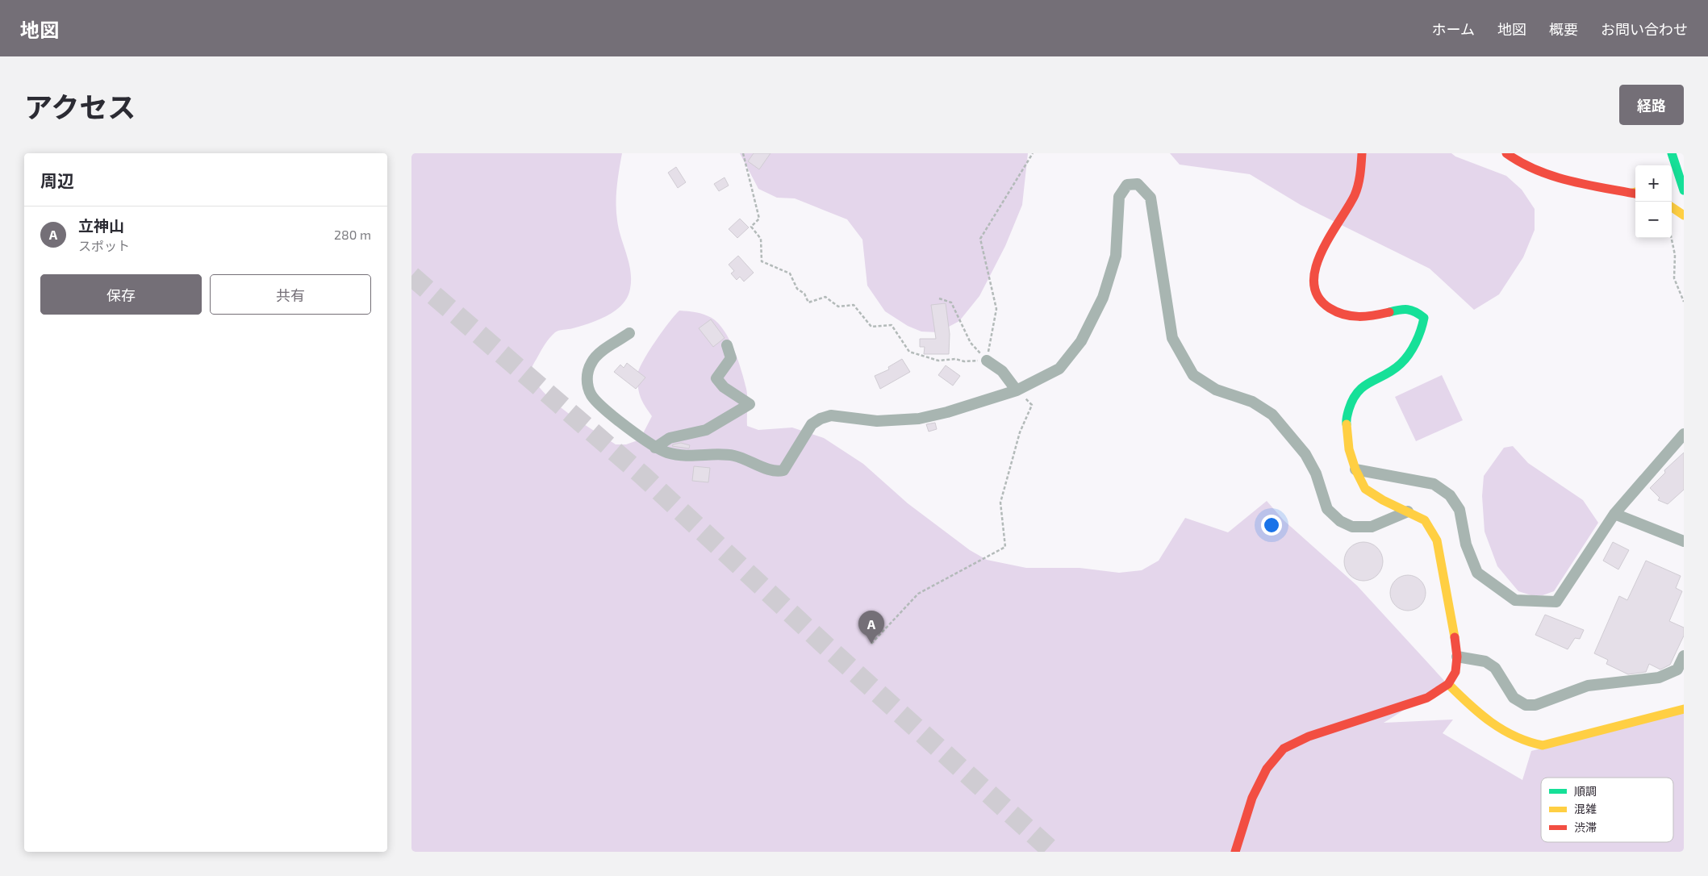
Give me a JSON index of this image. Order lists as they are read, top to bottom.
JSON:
{
  "legend": ["順調", "混雑", "渋滞"],
  "page": {
    "header": "地図",
    "nav": [
      "ホーム",
      "地図",
      "概要",
      "お問い合わせ"
    ],
    "title": "アクセス",
    "buttons": [
      "経路",
      ["保存", "共有"]
    ],
    "heading": "周辺",
    "map_buttons": ["+", "−"],
    "list": [
      {
        "mark": "A",
        "name": "立神山",
        "note": "スポット",
        "value": "280 m"
      }
    ],
    "pins": "A"
  }
}
